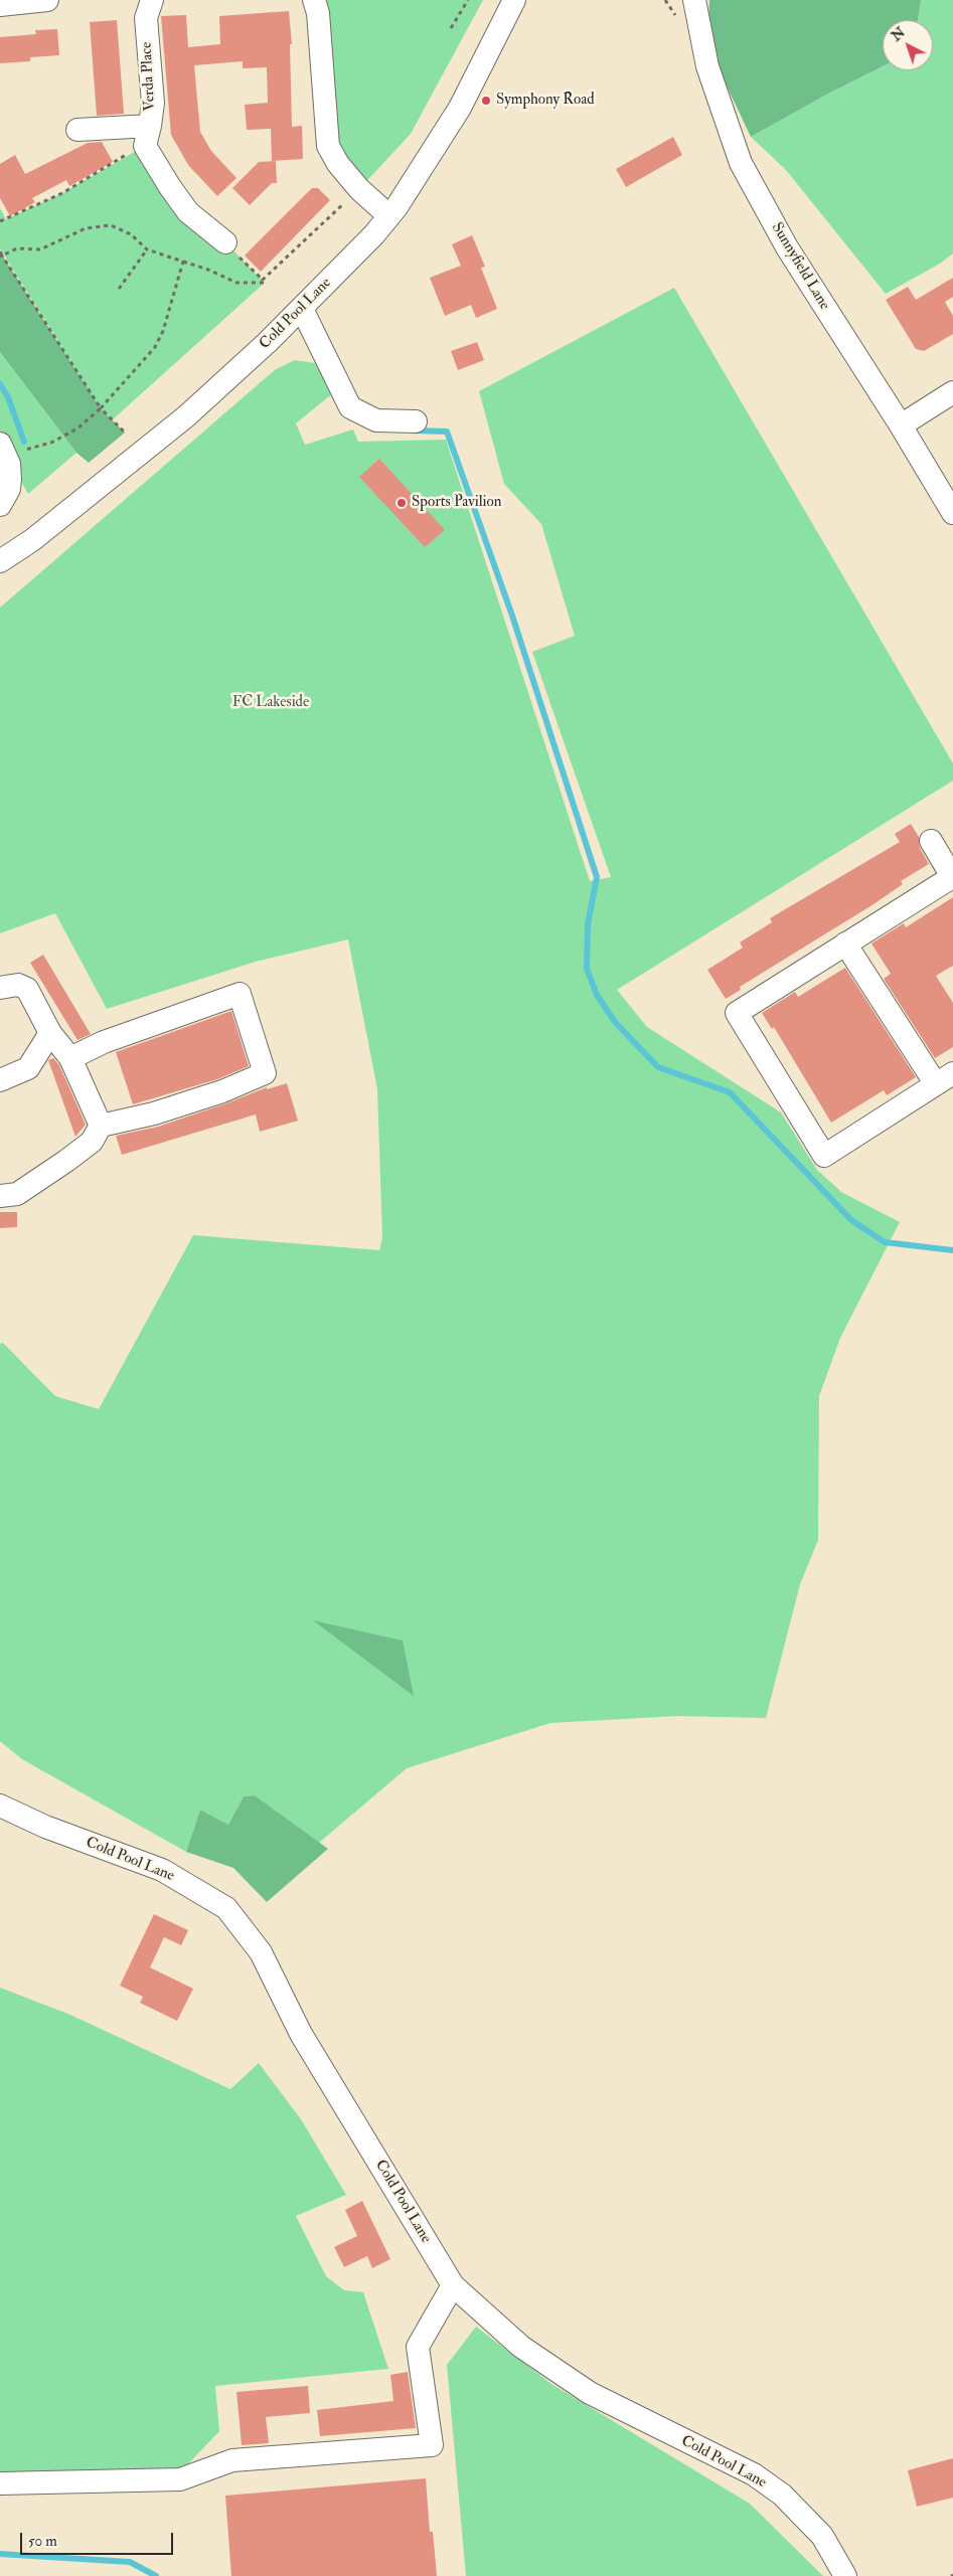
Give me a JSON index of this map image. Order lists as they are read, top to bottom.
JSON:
{
  "streets": {
    "street": ["Verda Place", "Sunnyfield Lane", "Cold Pool Lane"]
  },
  "parks": ["FC Lakeside"],
  "places": ["Symphony Road", "Sports Pavilion"],
  "scale_bar": "50 m",
  "north": "top left"
}
